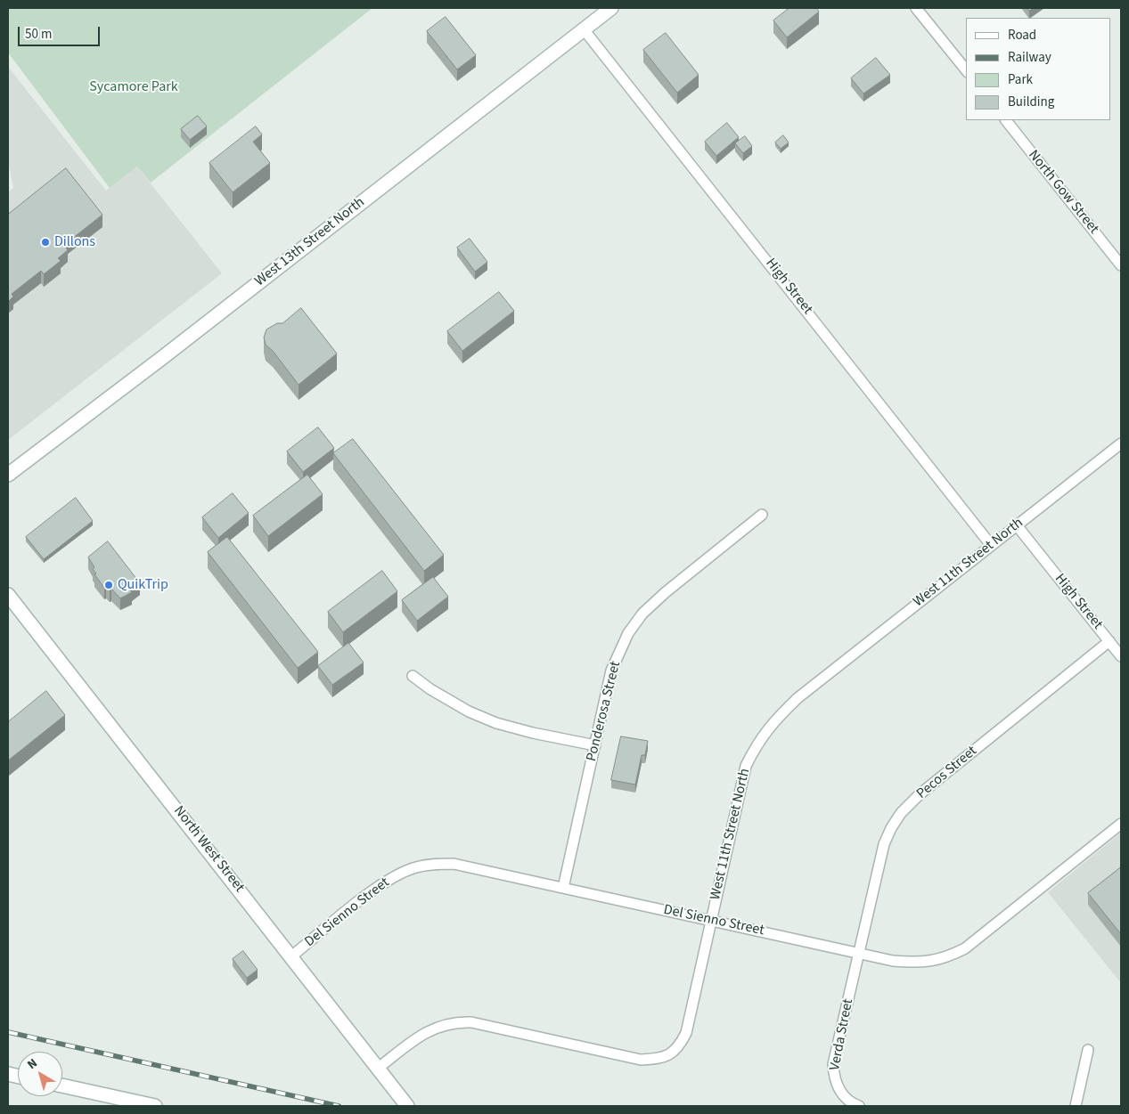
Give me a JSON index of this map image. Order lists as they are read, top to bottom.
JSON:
{
  "streets": {
    "main road": ["West 13th Street North", "North West Street"],
    "street": [
      "North Gow Street",
      "High Street",
      "West 11th Street North",
      "Ponderosa Street",
      "Pecos Street",
      "Del Sienno Street",
      "Verda Street"
    ]
  },
  "crossings": [
    ["West 13th Street North", "High Street"],
    ["High Street", "West 11th Street North"],
    ["High Street", "Pecos Street"],
    ["West 11th Street North", "North West Street"],
    ["West 11th Street North", "Del Sienno Street"],
    ["Ponderosa Street", "Del Sienno Street"],
    ["Pecos Street", "Del Sienno Street"],
    ["Pecos Street", "Verda Street"],
    ["North West Street", "Del Sienno Street"],
    ["Del Sienno Street", "Verda Street"]
  ],
  "parks": ["Sycamore Park"],
  "places": ["Dillons", "QuikTrip"],
  "legend": [
    "Road",
    "Railway",
    "Park",
    "Building"
  ],
  "scale_bar": "50 m",
  "north": "top left"
}
